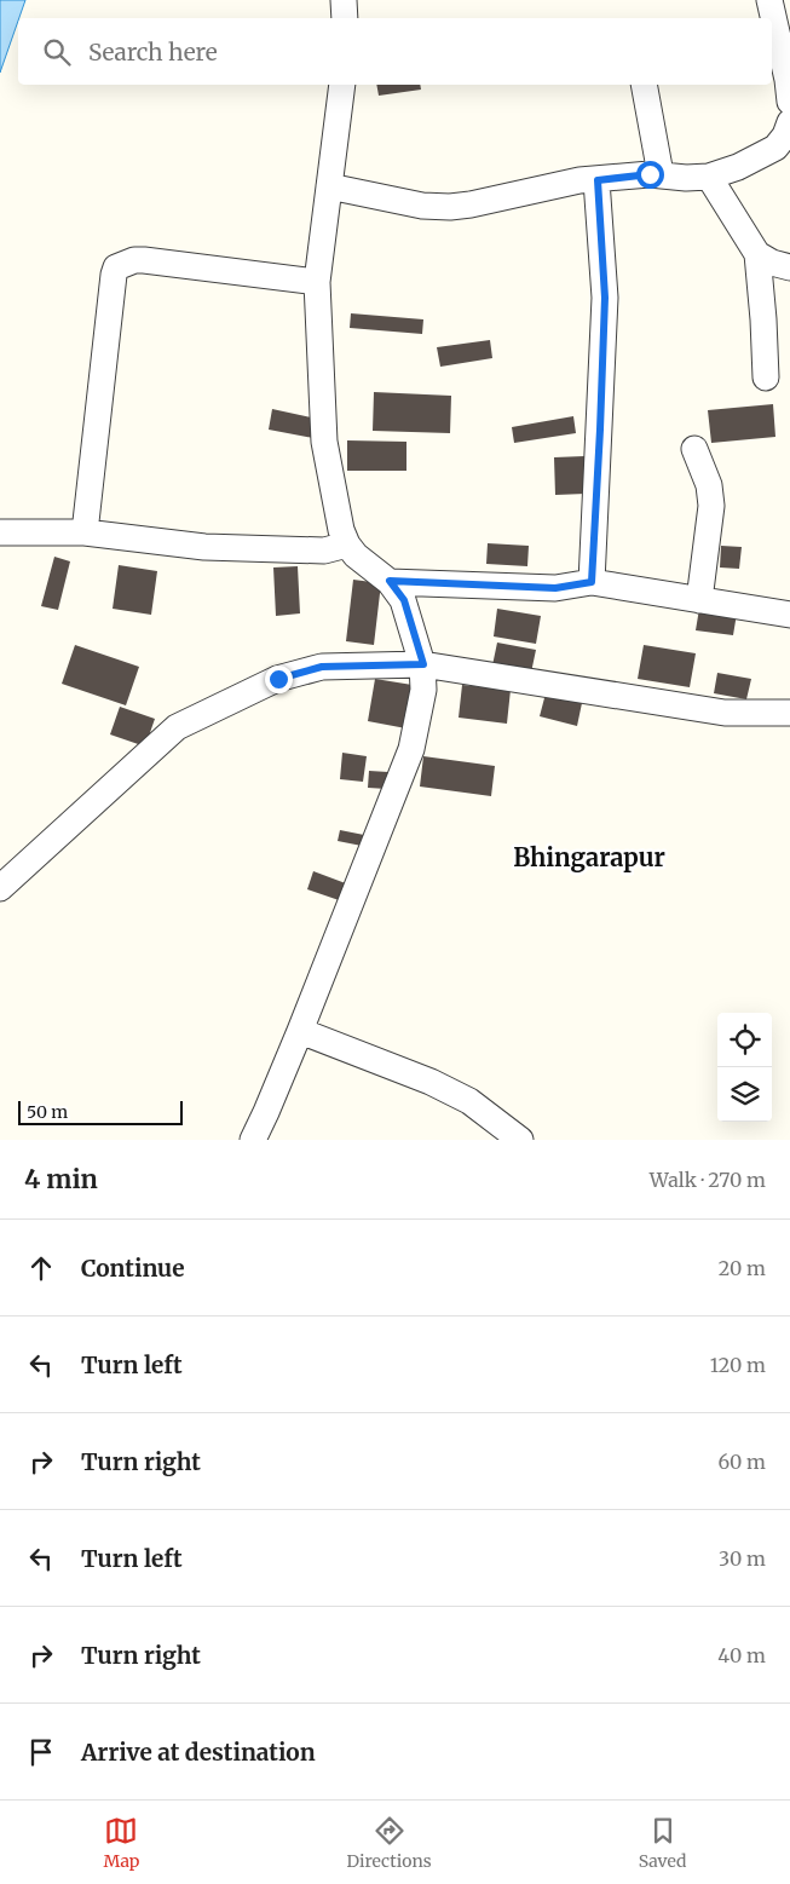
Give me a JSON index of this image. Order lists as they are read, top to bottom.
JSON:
{
  "districts": ["Bhingarapur"],
  "scale_bar": "50 m",
  "page": {
    "search": "Search here",
    "scale": "50 m",
    "heading": ["4 min", "Walk · 270 m"],
    "list": [
      ["Continue", "20 m"],
      ["Turn left", "120 m"],
      ["Turn right", "60 m"],
      ["Turn left", "30 m"],
      ["Turn right", "40 m"],
      "Arrive at destination"
    ],
    "nav": ["Map", "Directions", "Saved"]
  }
}
